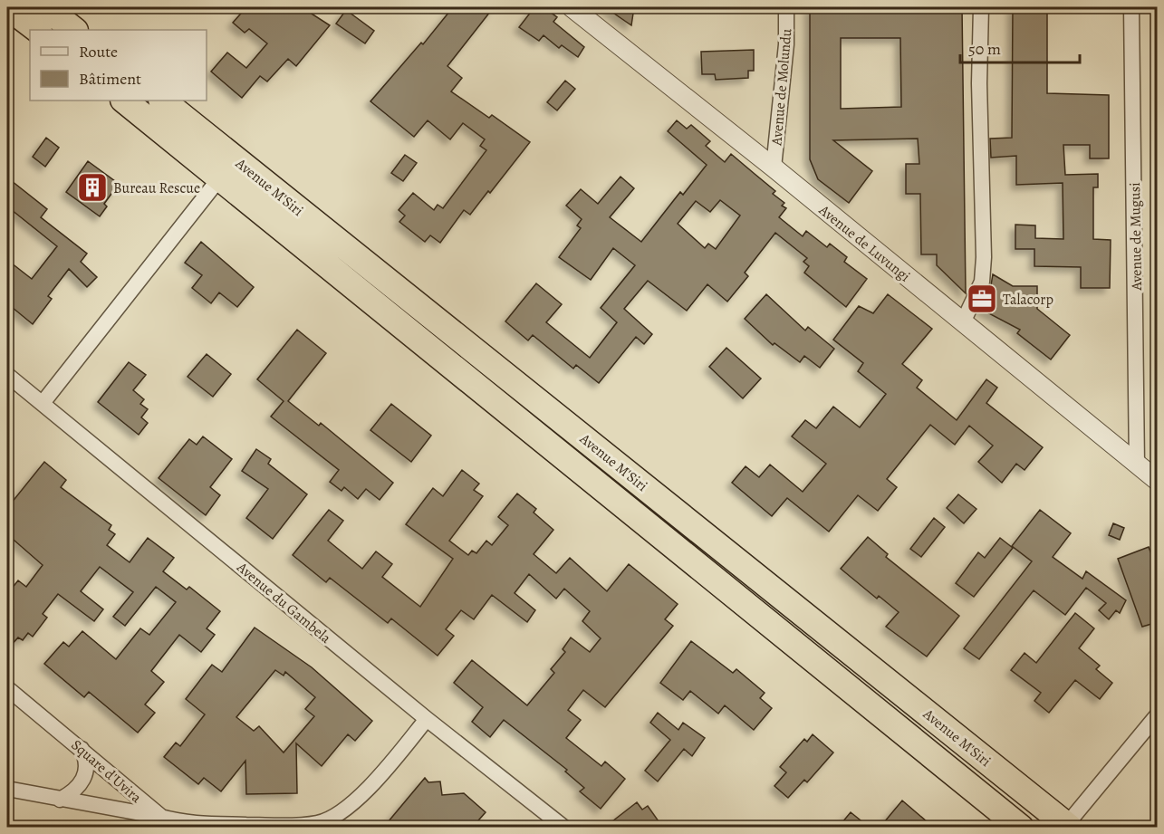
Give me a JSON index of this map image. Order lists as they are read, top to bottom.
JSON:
{
  "streets": {
    "highway": ["Avenue M'Siri"],
    "street": [
      "Avenue de Molundu",
      "Avenue de Mugusi",
      "Avenue de Luvungi",
      "Avenue du Gambela",
      "Square d'Uvira"
    ]
  },
  "crossings": [
    ["Avenue de Molundu", "Avenue de Luvungi"],
    ["Avenue de Mugusi", "Avenue de Luvungi"]
  ],
  "places": {
    "building": ["Bureau Rescue"],
    "office": ["Talacorp"]
  },
  "legend": ["Route", "Bâtiment"],
  "scale_bar": "50 m"
}
